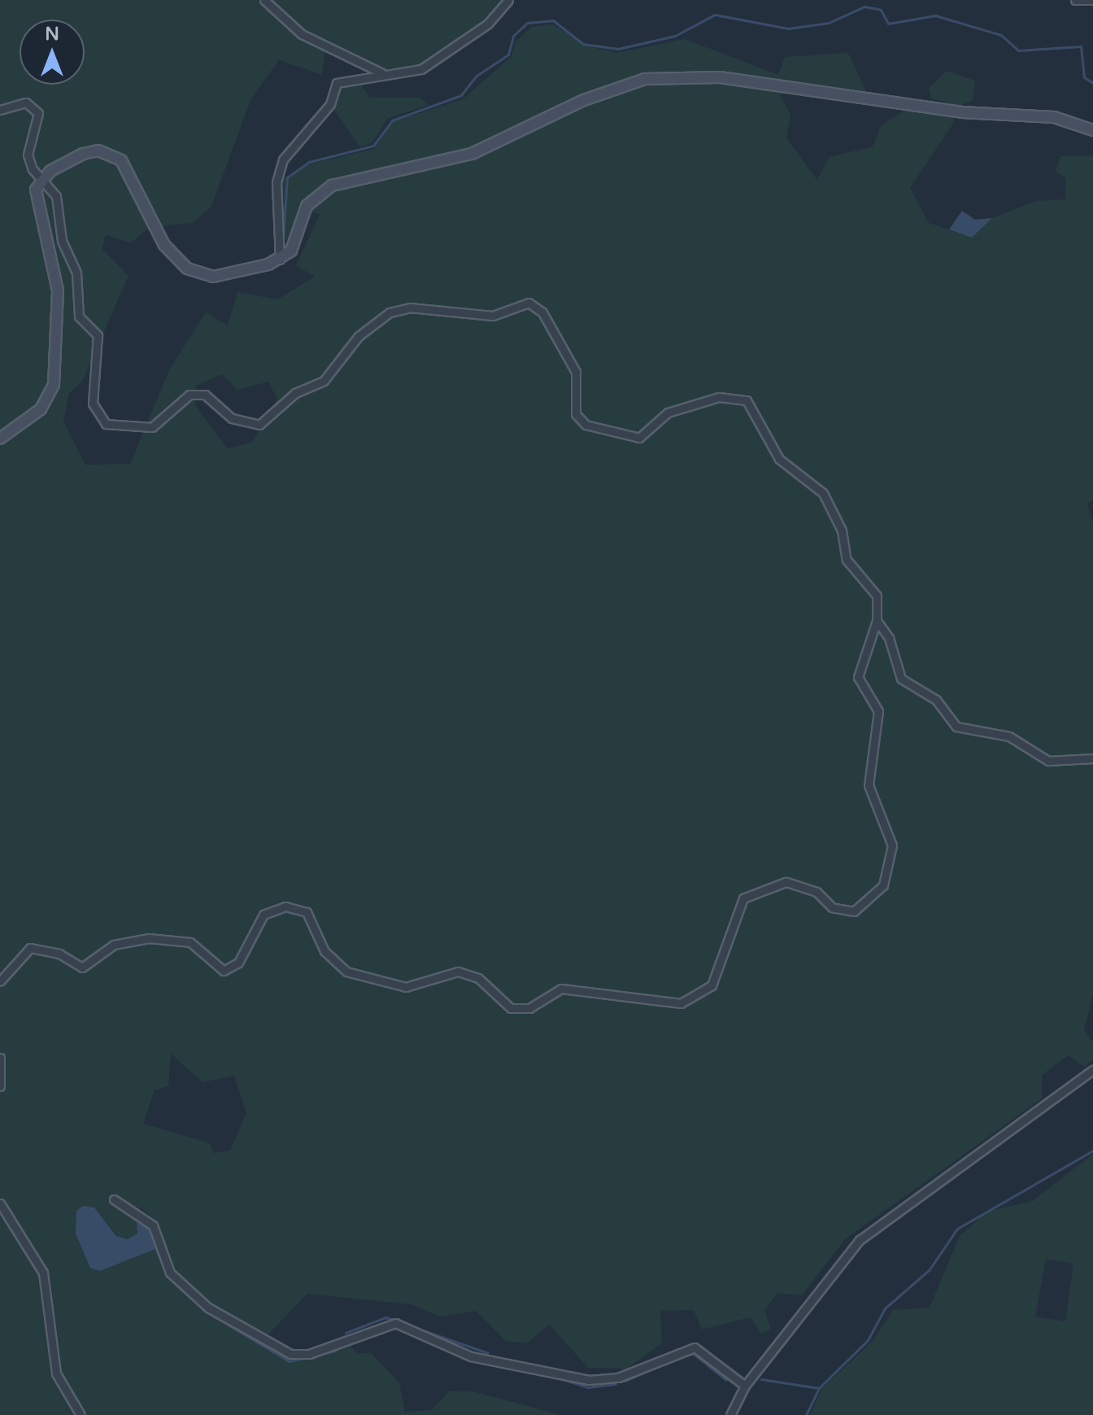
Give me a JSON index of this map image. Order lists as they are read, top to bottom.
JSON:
{
  "north": "top"
}
